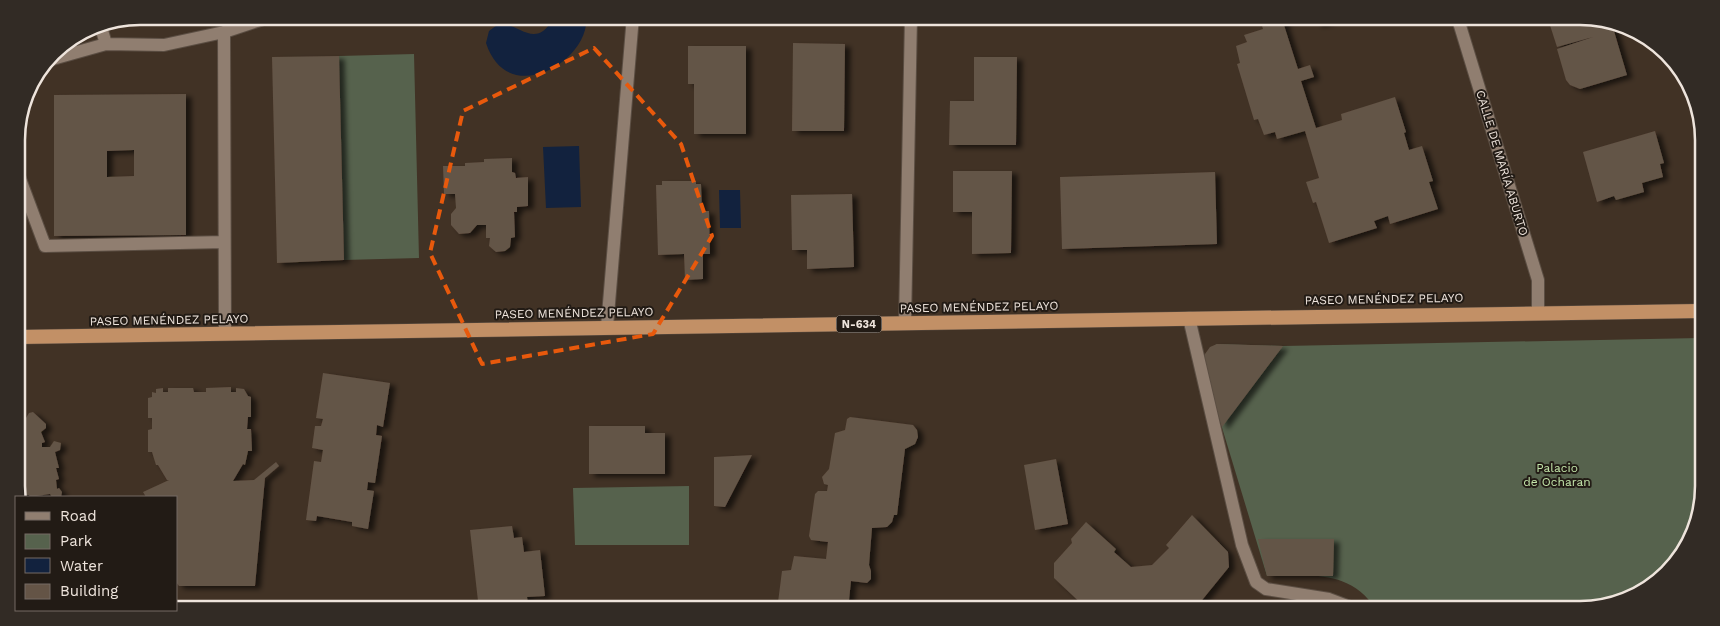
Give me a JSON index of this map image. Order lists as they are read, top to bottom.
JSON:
{
  "streets": {
    "highway": ["PASEO MENÉNDEZ PELAYO", "N-634"],
    "street": ["CALLE DE MARÍA ABURTO"]
  },
  "crossings": [
    ["CALLE DE MARÍA ABURTO", "PASEO MENÉNDEZ PELAYO"]
  ],
  "parks": ["Palacio de Ocharan"],
  "legend": [
    "Road",
    "Park",
    "Water",
    "Building"
  ]
}
